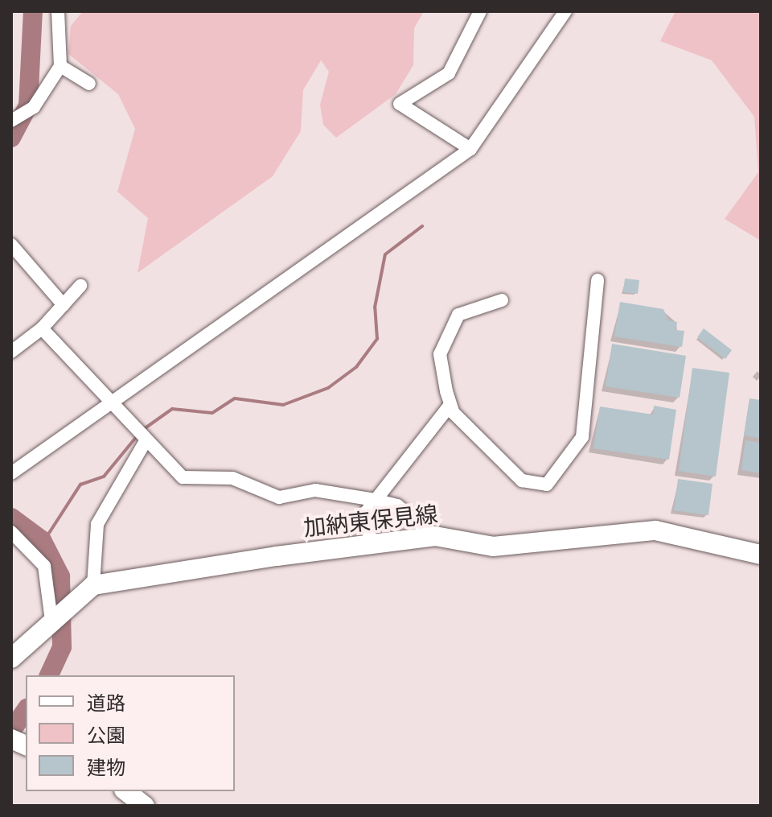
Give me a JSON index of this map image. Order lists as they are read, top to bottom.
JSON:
{
  "streets": {
    "main road": ["加納東保見線"]
  },
  "legend": ["道路", "公園", "建物"]
}
